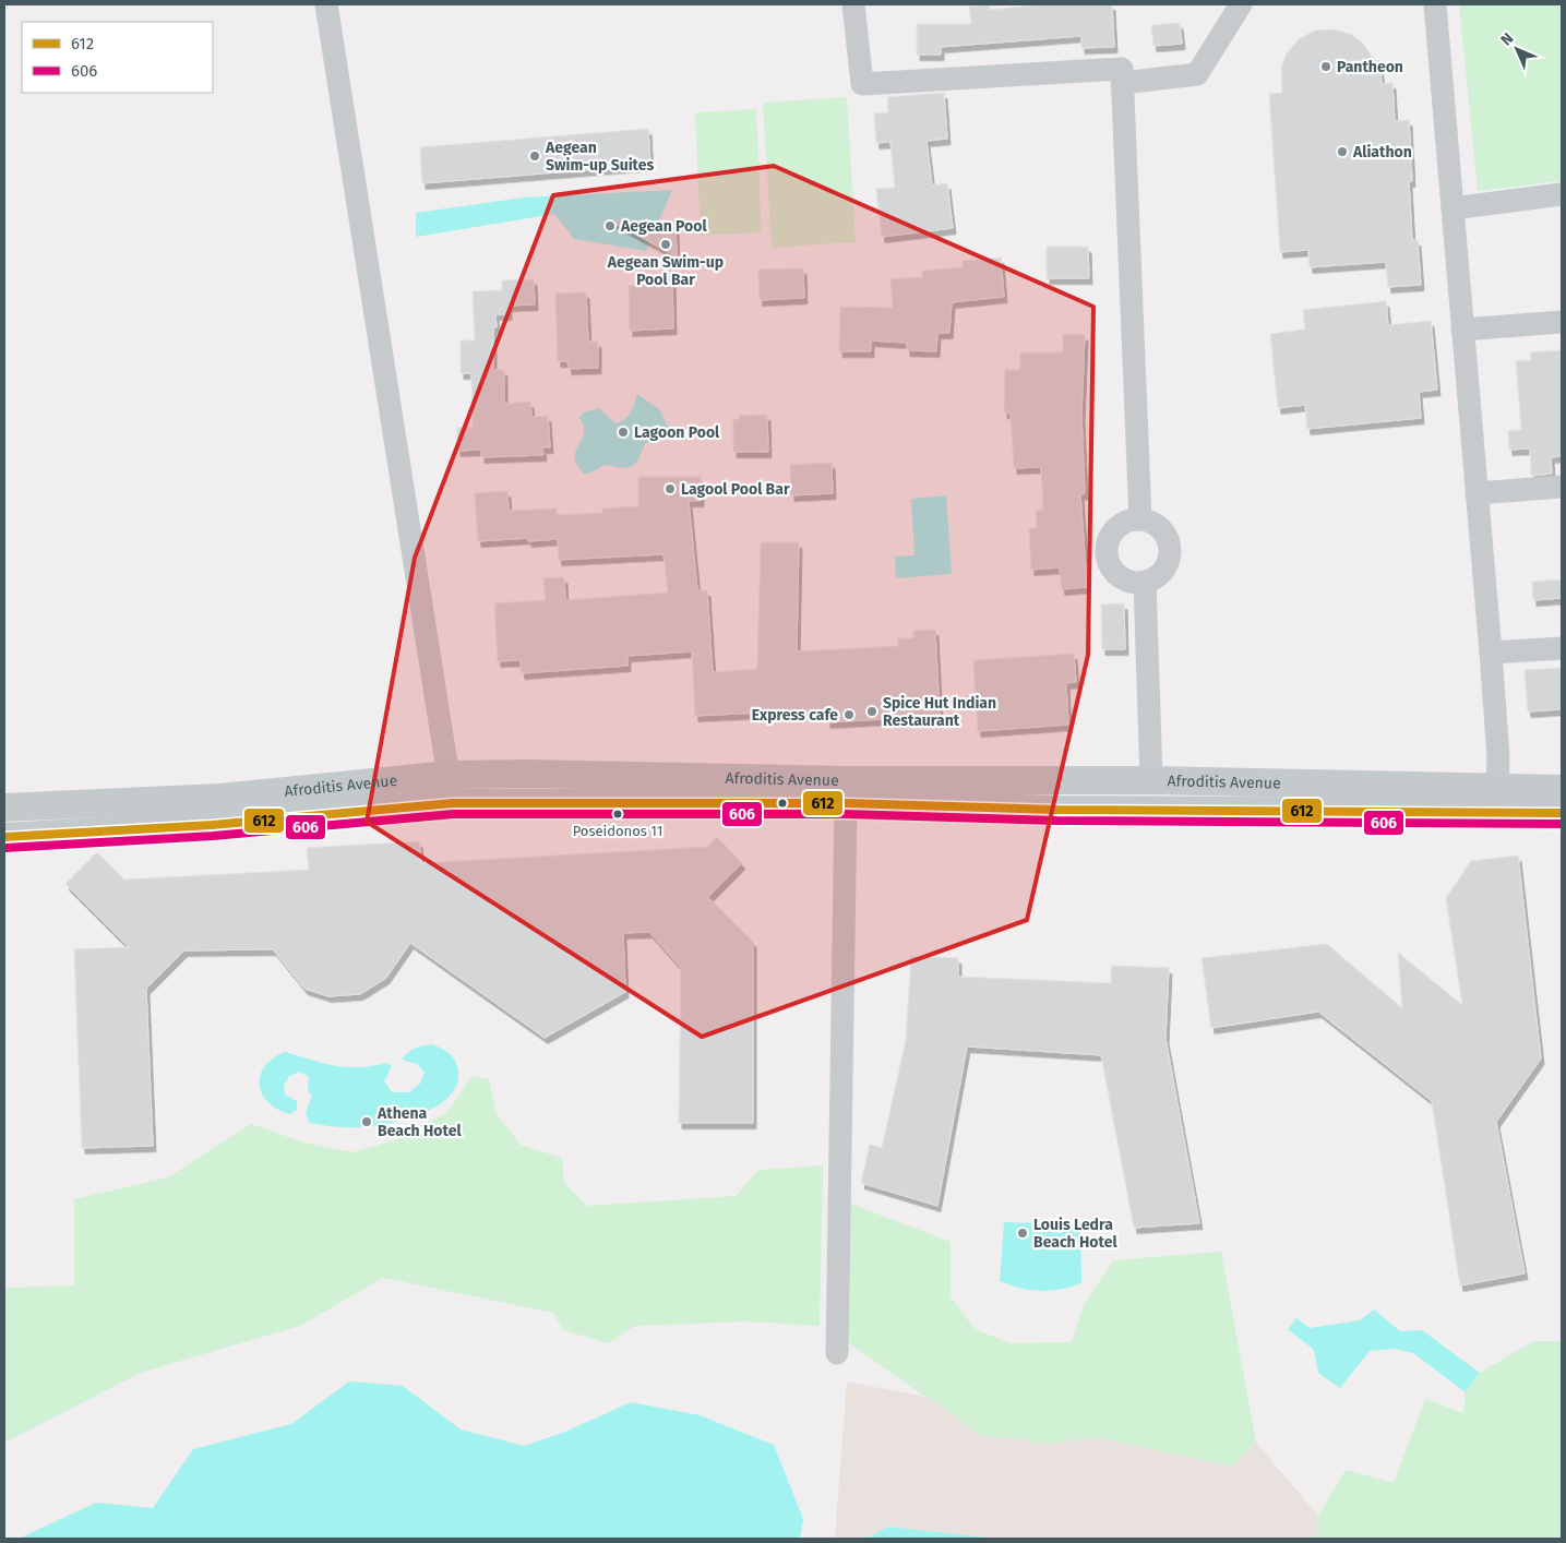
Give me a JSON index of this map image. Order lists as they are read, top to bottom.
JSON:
{
  "streets": {
    "main road": ["Afroditis Avenue"]
  },
  "places": [
    "Pantheon",
    "Aliathon",
    "Aegean Swim-up Suites",
    "Aegean Pool",
    "Aegean Swim-up Pool Bar",
    "Lagoon Pool",
    "Lagool Pool Bar",
    "Spice Hut Indian Restaurant",
    "Express cafe",
    "Poseidonos 11",
    "Athena Beach Hotel",
    "Louis Ledra Beach Hotel"
  ],
  "lines": ["transit line 612", "transit line 606"],
  "legend": ["612", "606"],
  "north": "top left"
}
